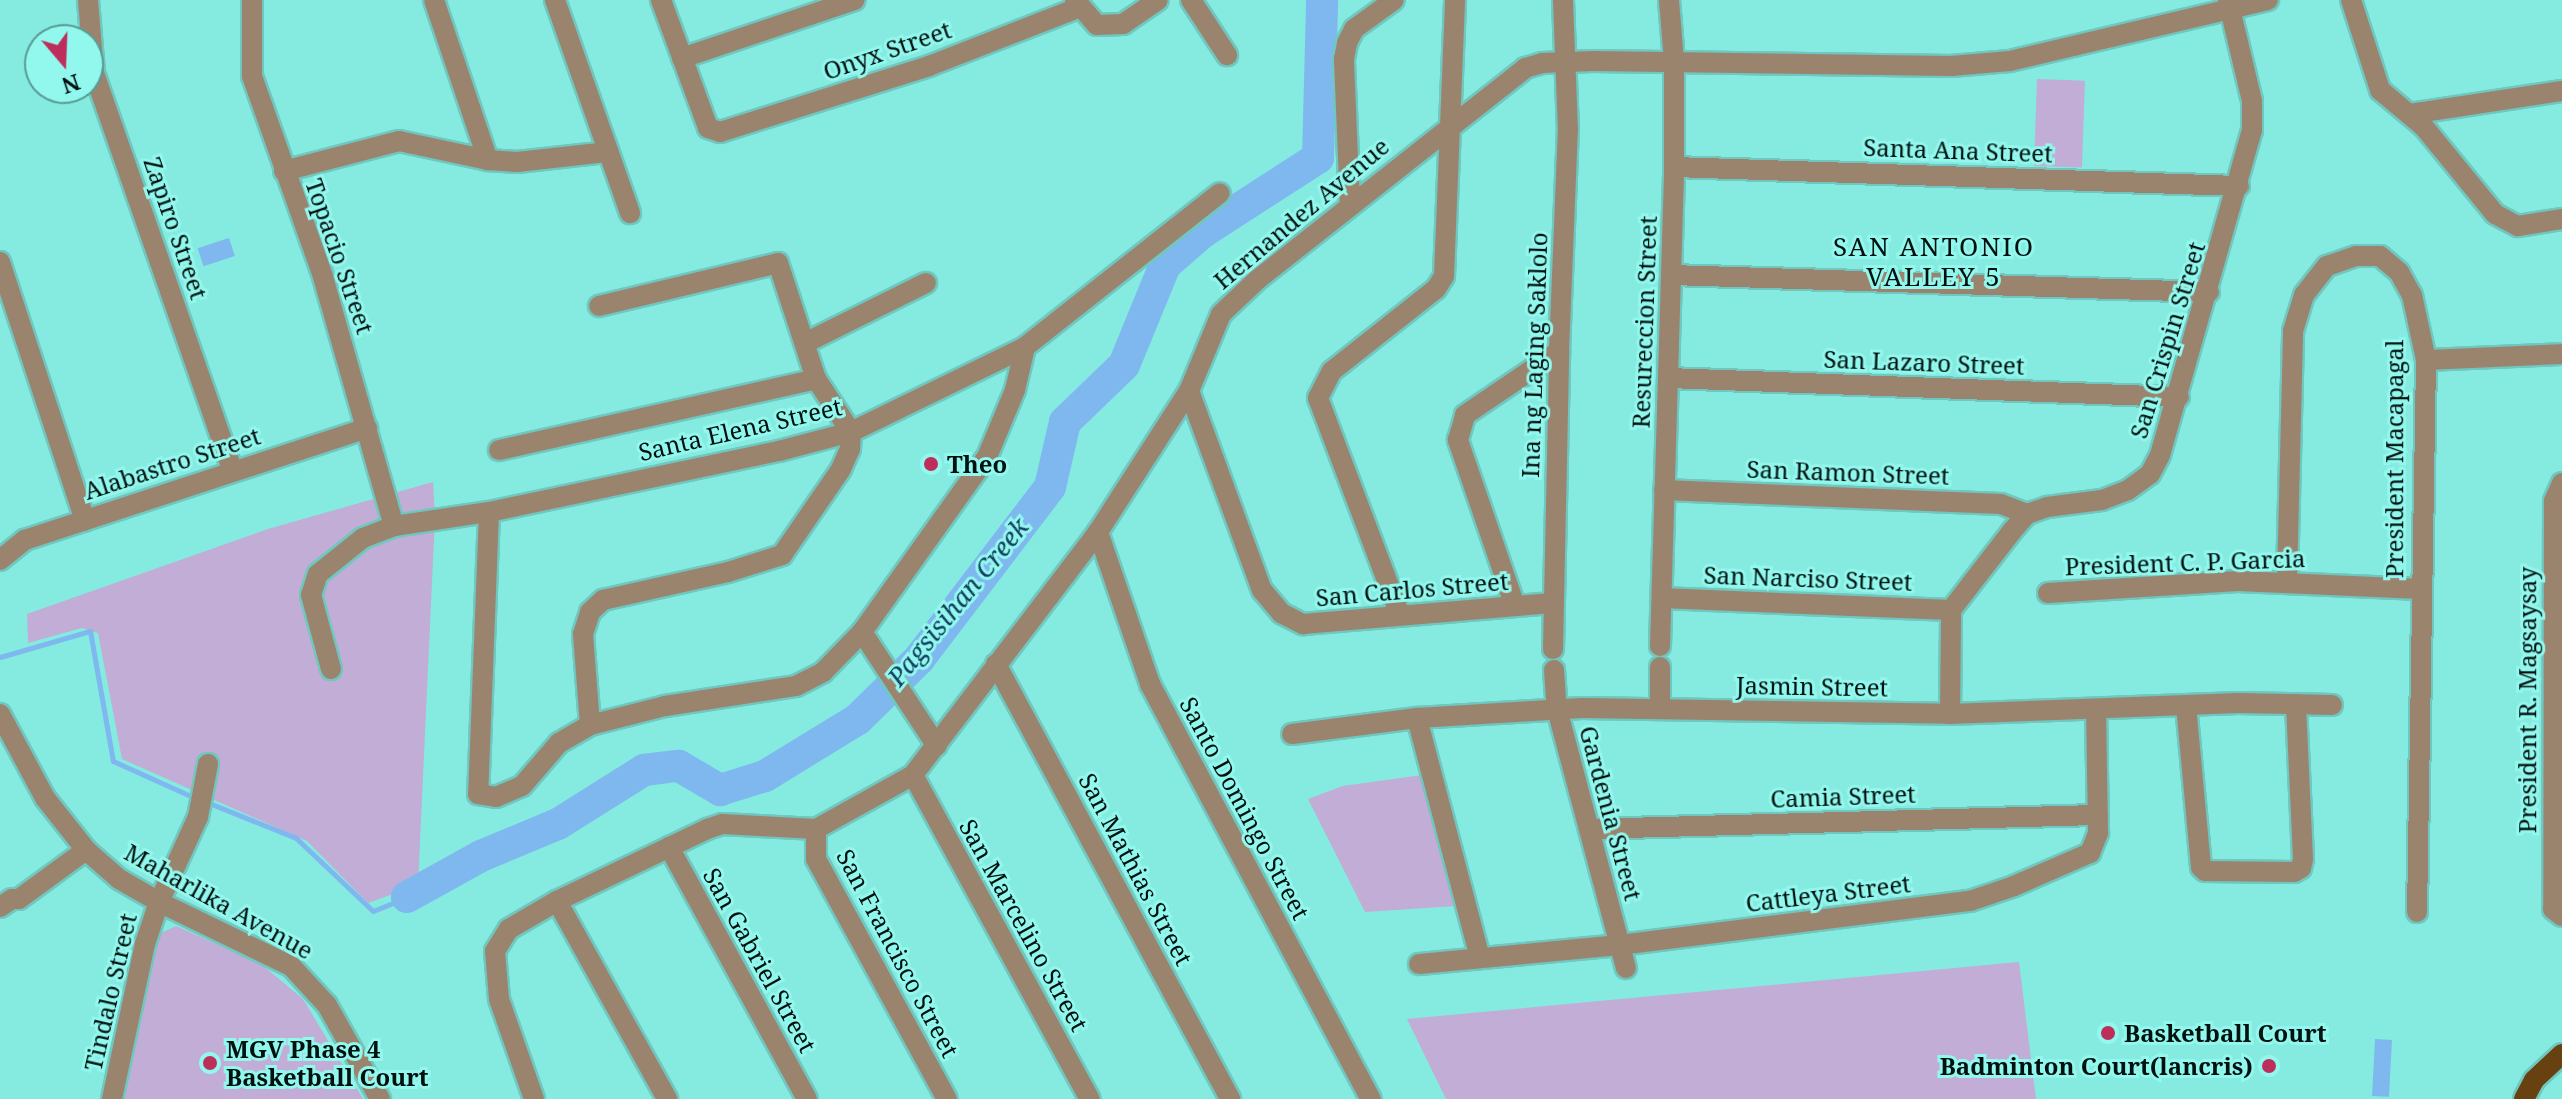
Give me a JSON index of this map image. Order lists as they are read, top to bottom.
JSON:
{
  "streets": {
    "street": [
      "Onyx Street",
      "Santa Ana Street",
      "Hernandez Avenue",
      "Zapiro Street",
      "Topacio Street",
      "Resureccion Street",
      "San Crispin Street",
      "Ina ng Laging Saklolo",
      "San Lazaro Street",
      "Santa Elena Street",
      "President Macapagal",
      "Alabastro Street",
      "San Ramon Street",
      "President C. P. Garcia",
      "San Narciso Street",
      "San Carlos Street",
      "Jasmin Street",
      "President R. Magsaysay",
      "Camia Street",
      "Santo Domingo Street",
      "Gardenia Street",
      "San Mathias Street",
      "Cattleya Street",
      "Maharlika Avenue",
      "San Marcelino Street",
      "San Francisco Street",
      "San Gabriel Street",
      "Tindalo Street"
    ]
  },
  "crossings": [
    ["Santa Ana Street", "Resureccion Street"],
    ["Santa Ana Street", "San Crispin Street"],
    ["Hernandez Avenue", "Resureccion Street"],
    ["Hernandez Avenue", "San Crispin Street"],
    ["Hernandez Avenue", "Ina ng Laging Saklolo"],
    ["Hernandez Avenue", "San Carlos Street"],
    ["Hernandez Avenue", "Santo Domingo Street"],
    ["Hernandez Avenue", "San Mathias Street"],
    ["Hernandez Avenue", "San Marcelino Street"],
    ["Hernandez Avenue", "San Francisco Street"],
    ["Zapiro Street", "Alabastro Street"],
    ["Topacio Street", "Santa Elena Street"],
    ["Topacio Street", "Alabastro Street"],
    ["Resureccion Street", "San Lazaro Street"],
    ["Resureccion Street", "San Ramon Street"],
    ["Resureccion Street", "San Narciso Street"],
    ["San Crispin Street", "San Lazaro Street"],
    ["San Crispin Street", "San Ramon Street"],
    ["Ina ng Laging Saklolo", "San Carlos Street"],
    ["President Macapagal", "President C. P. Garcia"],
    ["Jasmin Street", "Gardenia Street"],
    ["Jasmin Street", "Cattleya Street"],
    ["Camia Street", "Gardenia Street"],
    ["Camia Street", "Cattleya Street"],
    ["Gardenia Street", "Cattleya Street"],
    ["Maharlika Avenue", "Tindalo Street"]
  ],
  "districts": ["SAN ANTONIO VALLEY 5"],
  "water": ["Pagsisihan Creek"],
  "places": [
    "Theo",
    "Basketball Court",
    "MGV Phase 4 Basketball Court",
    "Badminton Court(lancris)"
  ],
  "north": "bottom"
}
